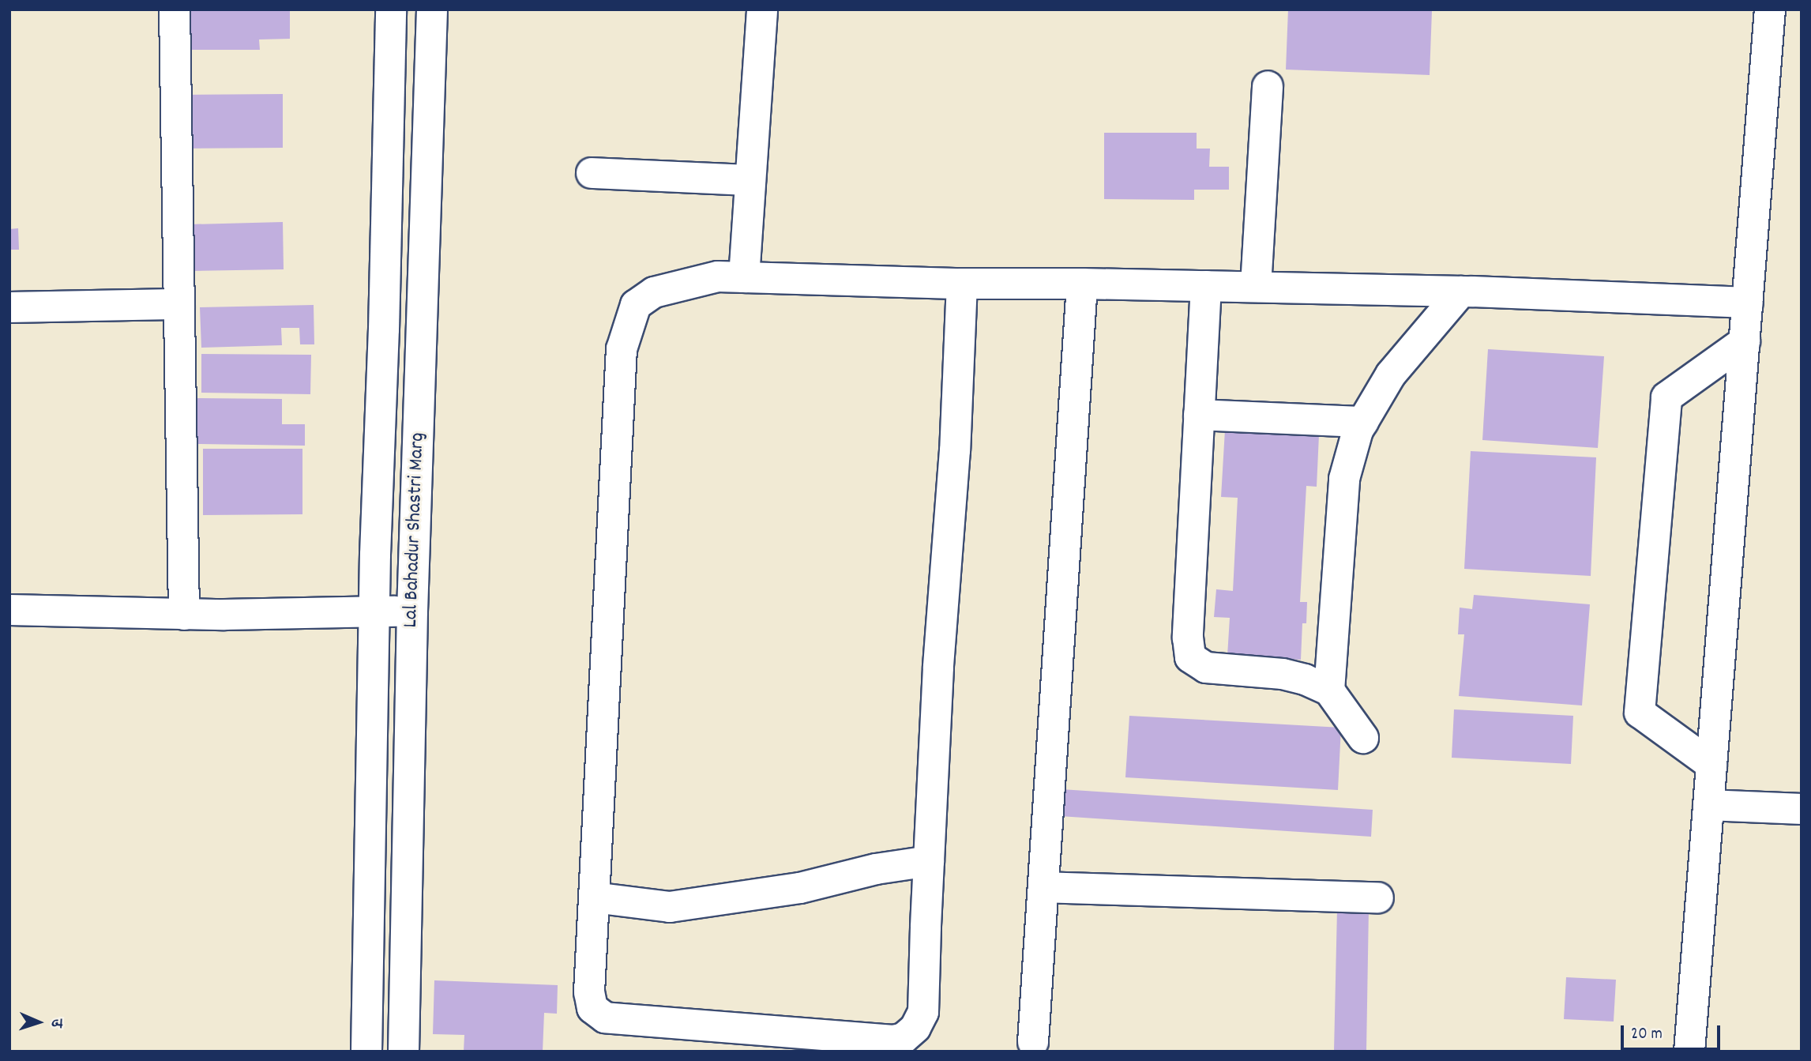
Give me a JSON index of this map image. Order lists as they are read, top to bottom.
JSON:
{
  "streets": {
    "street": ["Lal Bahadur Shastri Marg"]
  },
  "scale_bar": "20 m",
  "north": "right"
}
